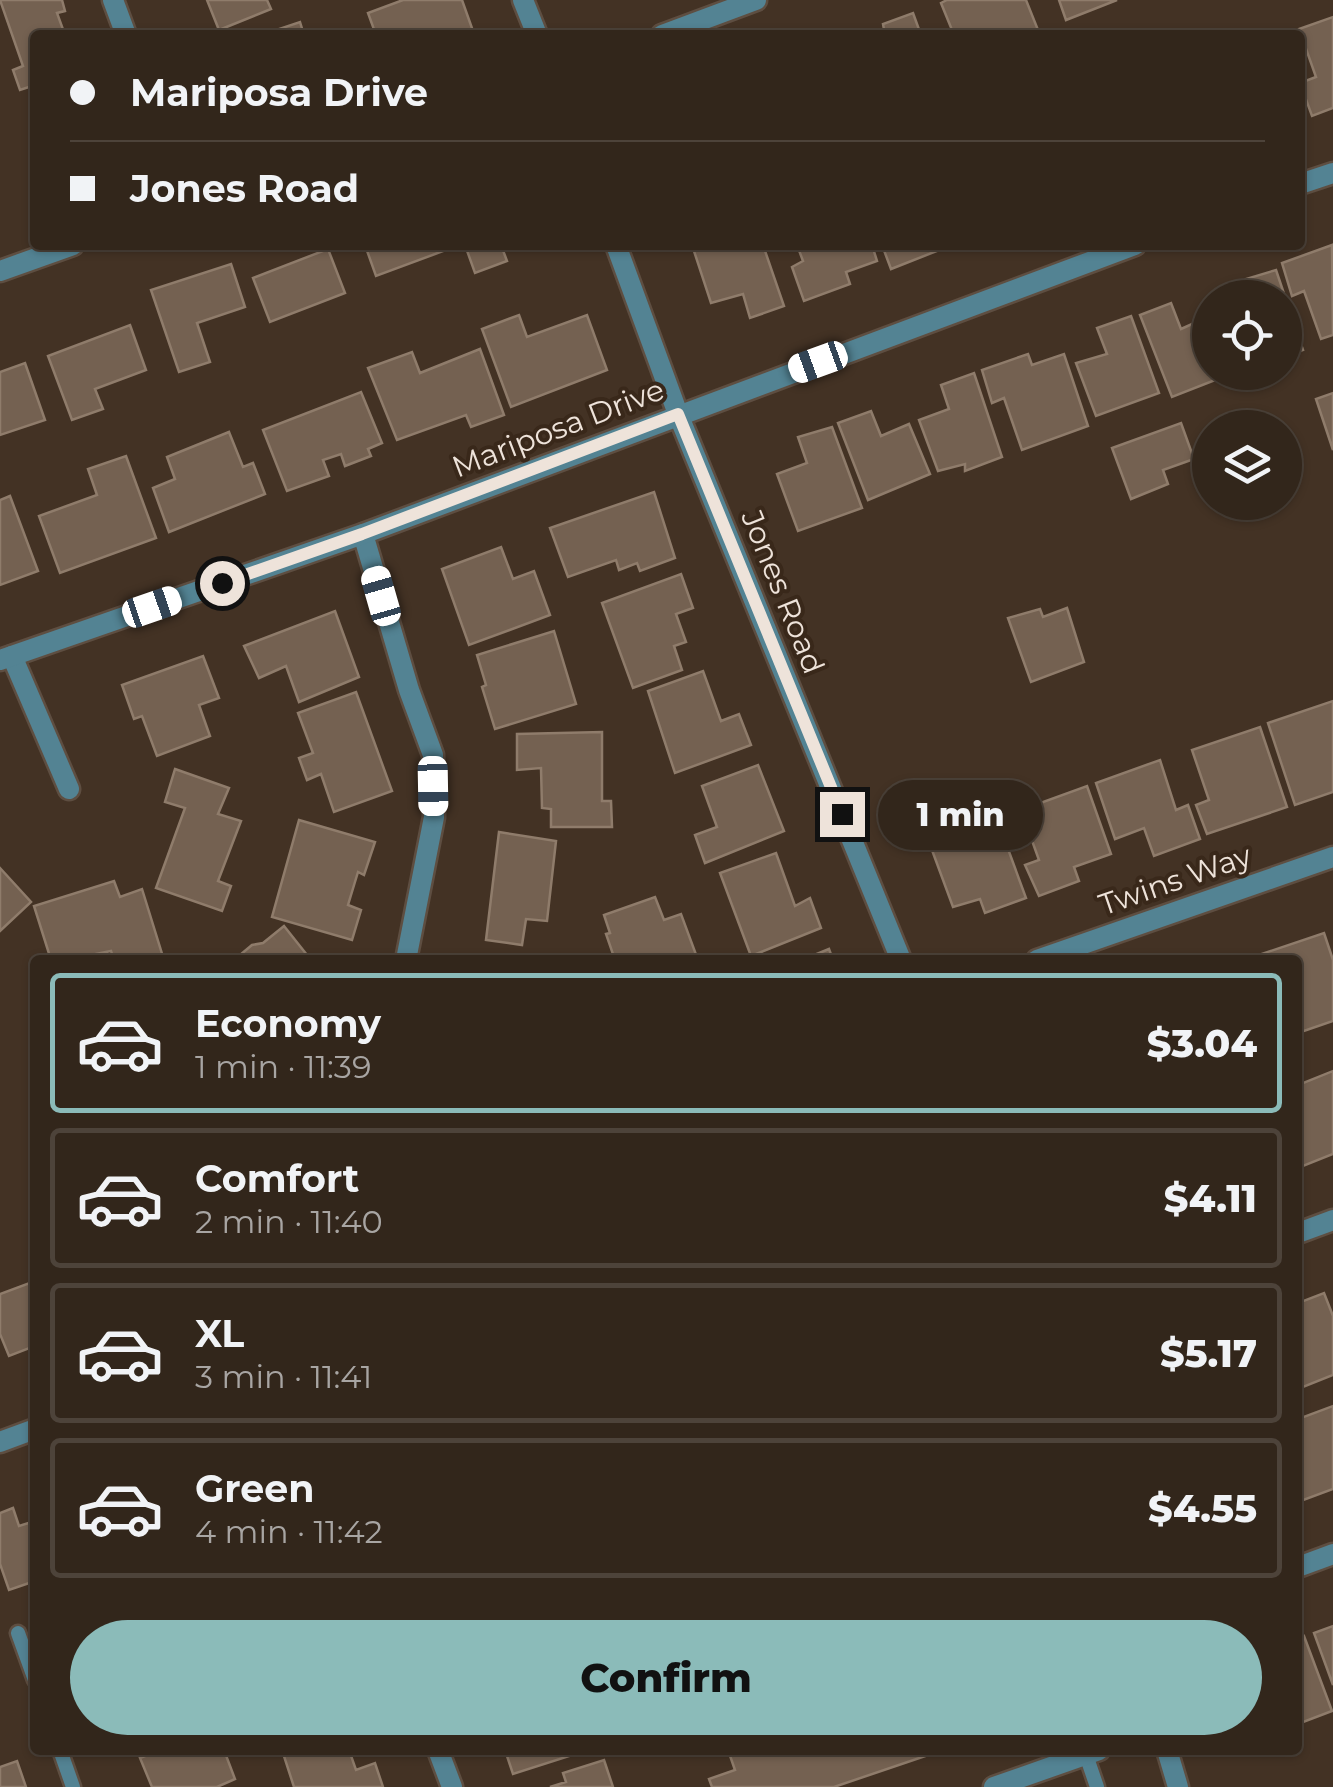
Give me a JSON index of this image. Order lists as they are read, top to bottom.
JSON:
{
  "streets": {
    "street": ["Mariposa Drive", "Jones Road", "Twins Way"]
  },
  "crossings": [
    ["Mariposa Drive", "Jones Road"]
  ],
  "page": {
    "banner": ["Mariposa Drive", "Jones Road"],
    "bubble": "1 min",
    "list": [
      {
        "name": "Economy",
        "note": "1 min · 11:39",
        "value": "$3.04"
      },
      {
        "name": "Comfort",
        "note": "2 min · 11:40",
        "value": "$4.11"
      },
      {
        "name": "XL",
        "note": "3 min · 11:41",
        "value": "$5.17"
      },
      {
        "name": "Green",
        "note": "4 min · 11:42",
        "value": "$4.55"
      }
    ],
    "buttons": "Confirm"
  }
}
